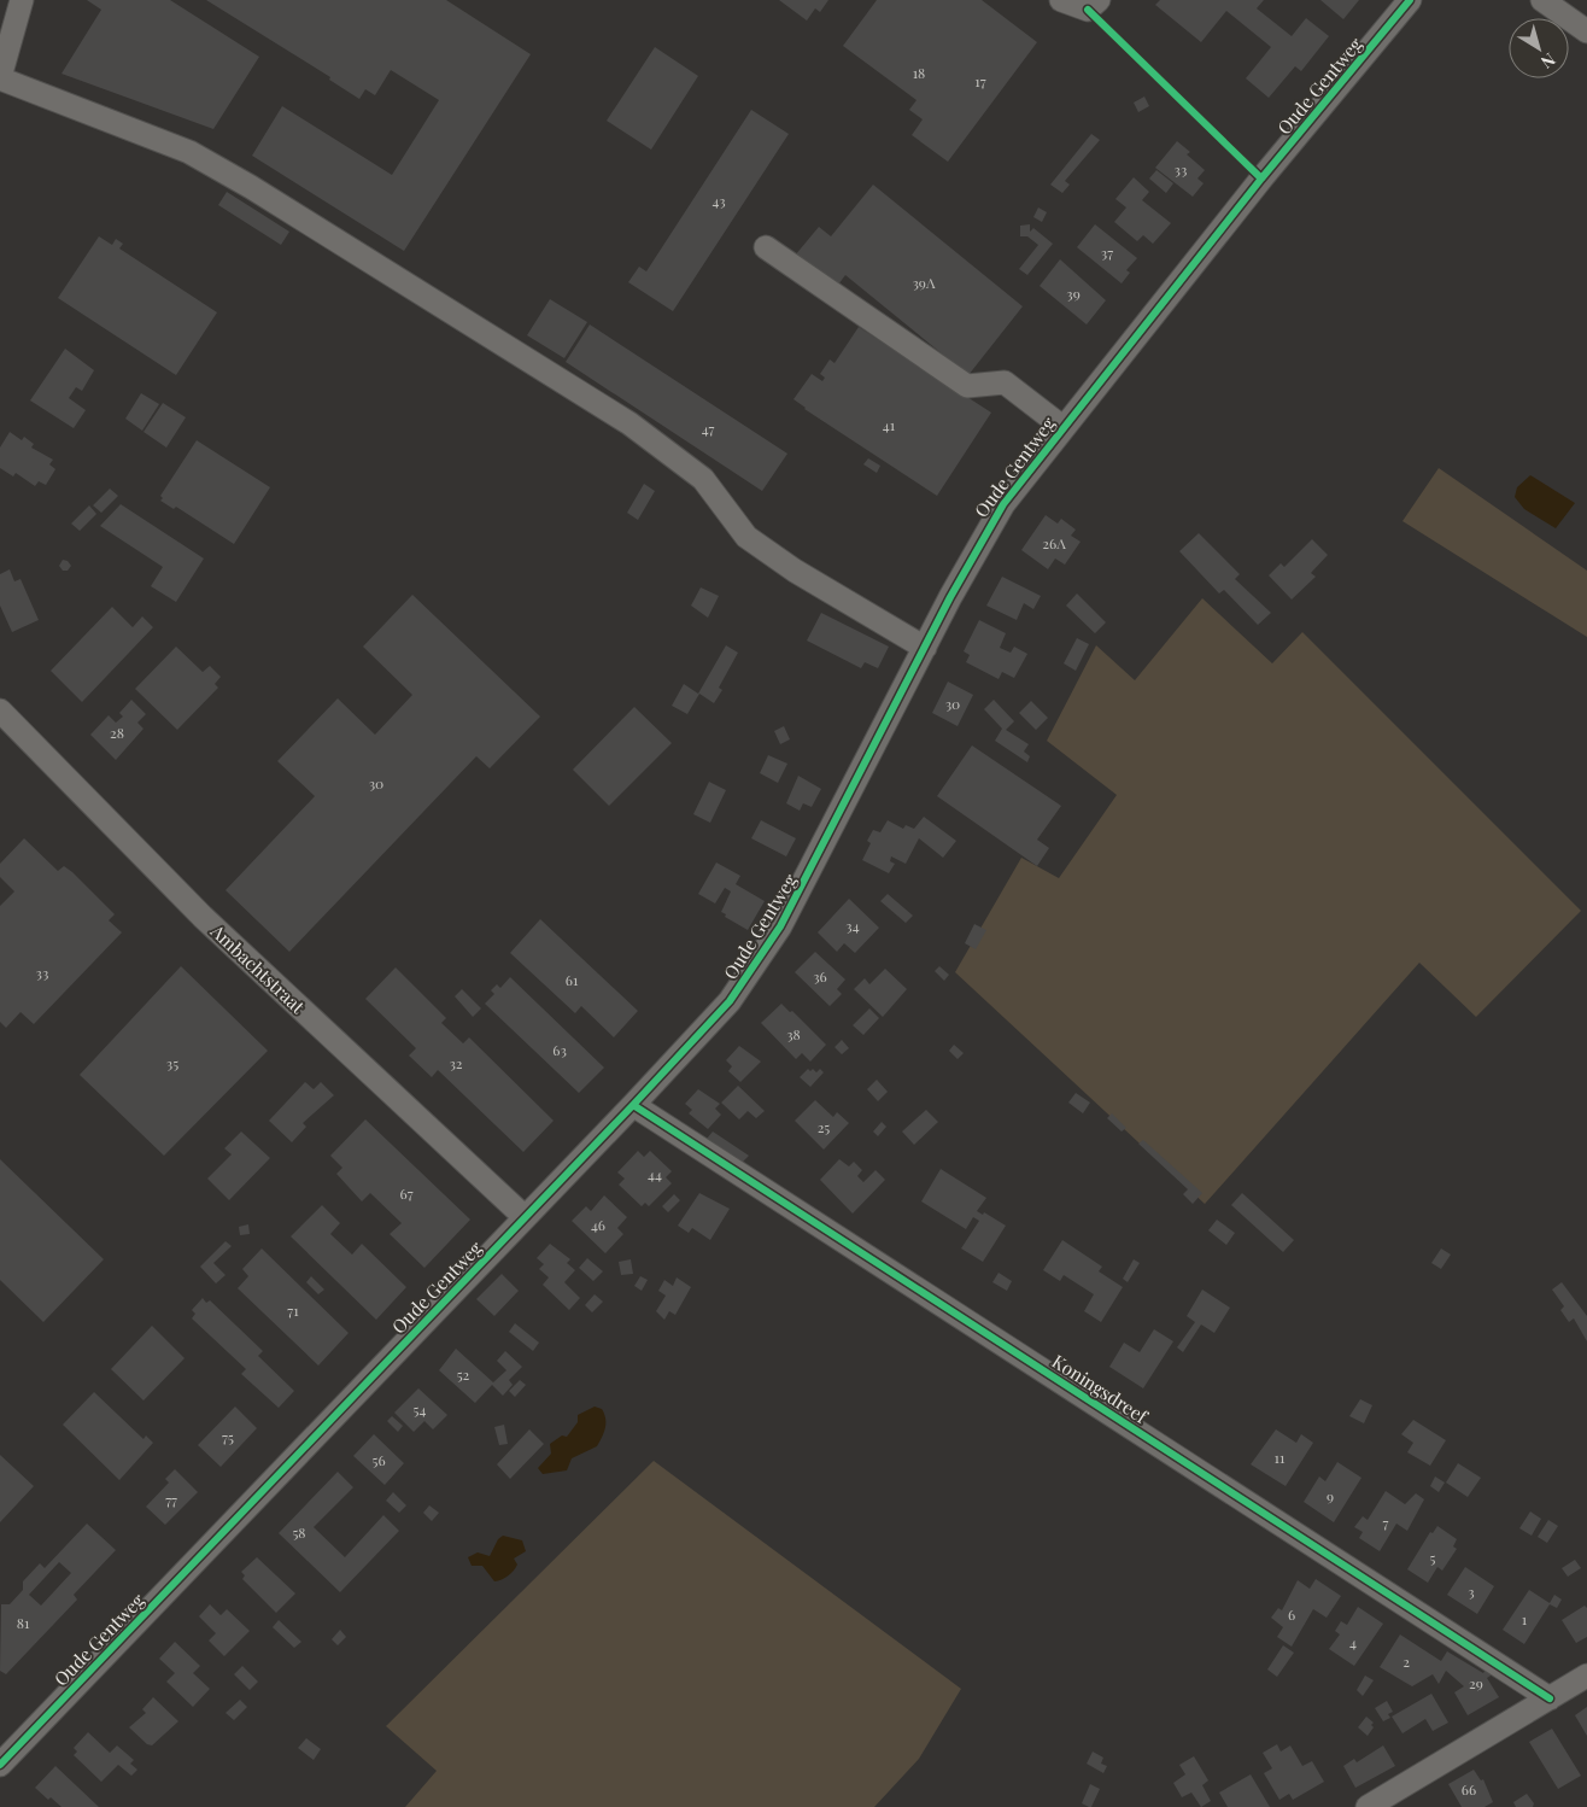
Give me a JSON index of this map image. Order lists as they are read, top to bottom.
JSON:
{
  "streets": {
    "street": ["Oude Gentweg", "Ambachtstraat", "Koningsdreef"]
  },
  "crossings": [
    ["Oude Gentweg", "Ambachtstraat"],
    ["Oude Gentweg", "Koningsdreef"]
  ],
  "house_numbers": [
    "18",
    "17",
    "33",
    "43",
    "37",
    "39A",
    "39",
    "41",
    "47",
    "26A",
    "30",
    "28",
    "30",
    "34",
    "33",
    "36",
    "61",
    "38",
    "63",
    "35",
    "32",
    "25",
    "44",
    "67",
    "46",
    "71",
    "52",
    "54",
    "75",
    "11",
    "56",
    "9",
    "77",
    "7",
    "58",
    "5",
    "3",
    "6",
    "1",
    "81",
    "4",
    "2",
    "29",
    "66"
  ],
  "north": "bottom right"
}
